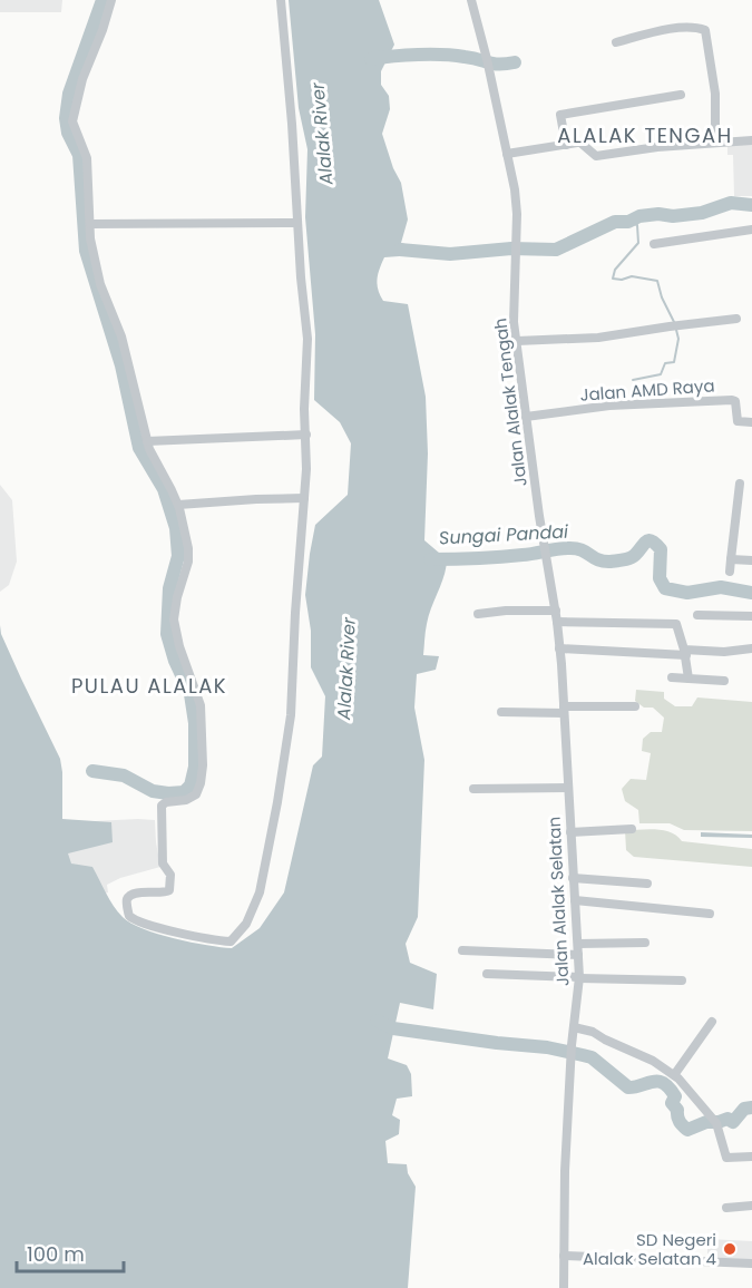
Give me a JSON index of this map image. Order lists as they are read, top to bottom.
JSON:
{
  "streets": {
    "street": ["Jalan AMD Raya", "Jalan Alalak Tengah", "Jalan Alalak Selatan"]
  },
  "crossings": [
    ["Jalan AMD Raya", "Jalan Alalak Tengah"],
    ["Jalan Alalak Tengah", "Jalan Alalak Selatan"]
  ],
  "districts": ["ALALAK TENGAH", "PULAU ALALAK"],
  "water": ["Alalak River", "Sungai Pandai"],
  "places": ["SD Negeri Alalak Selatan 4"],
  "scale_bar": "100 m"
}
